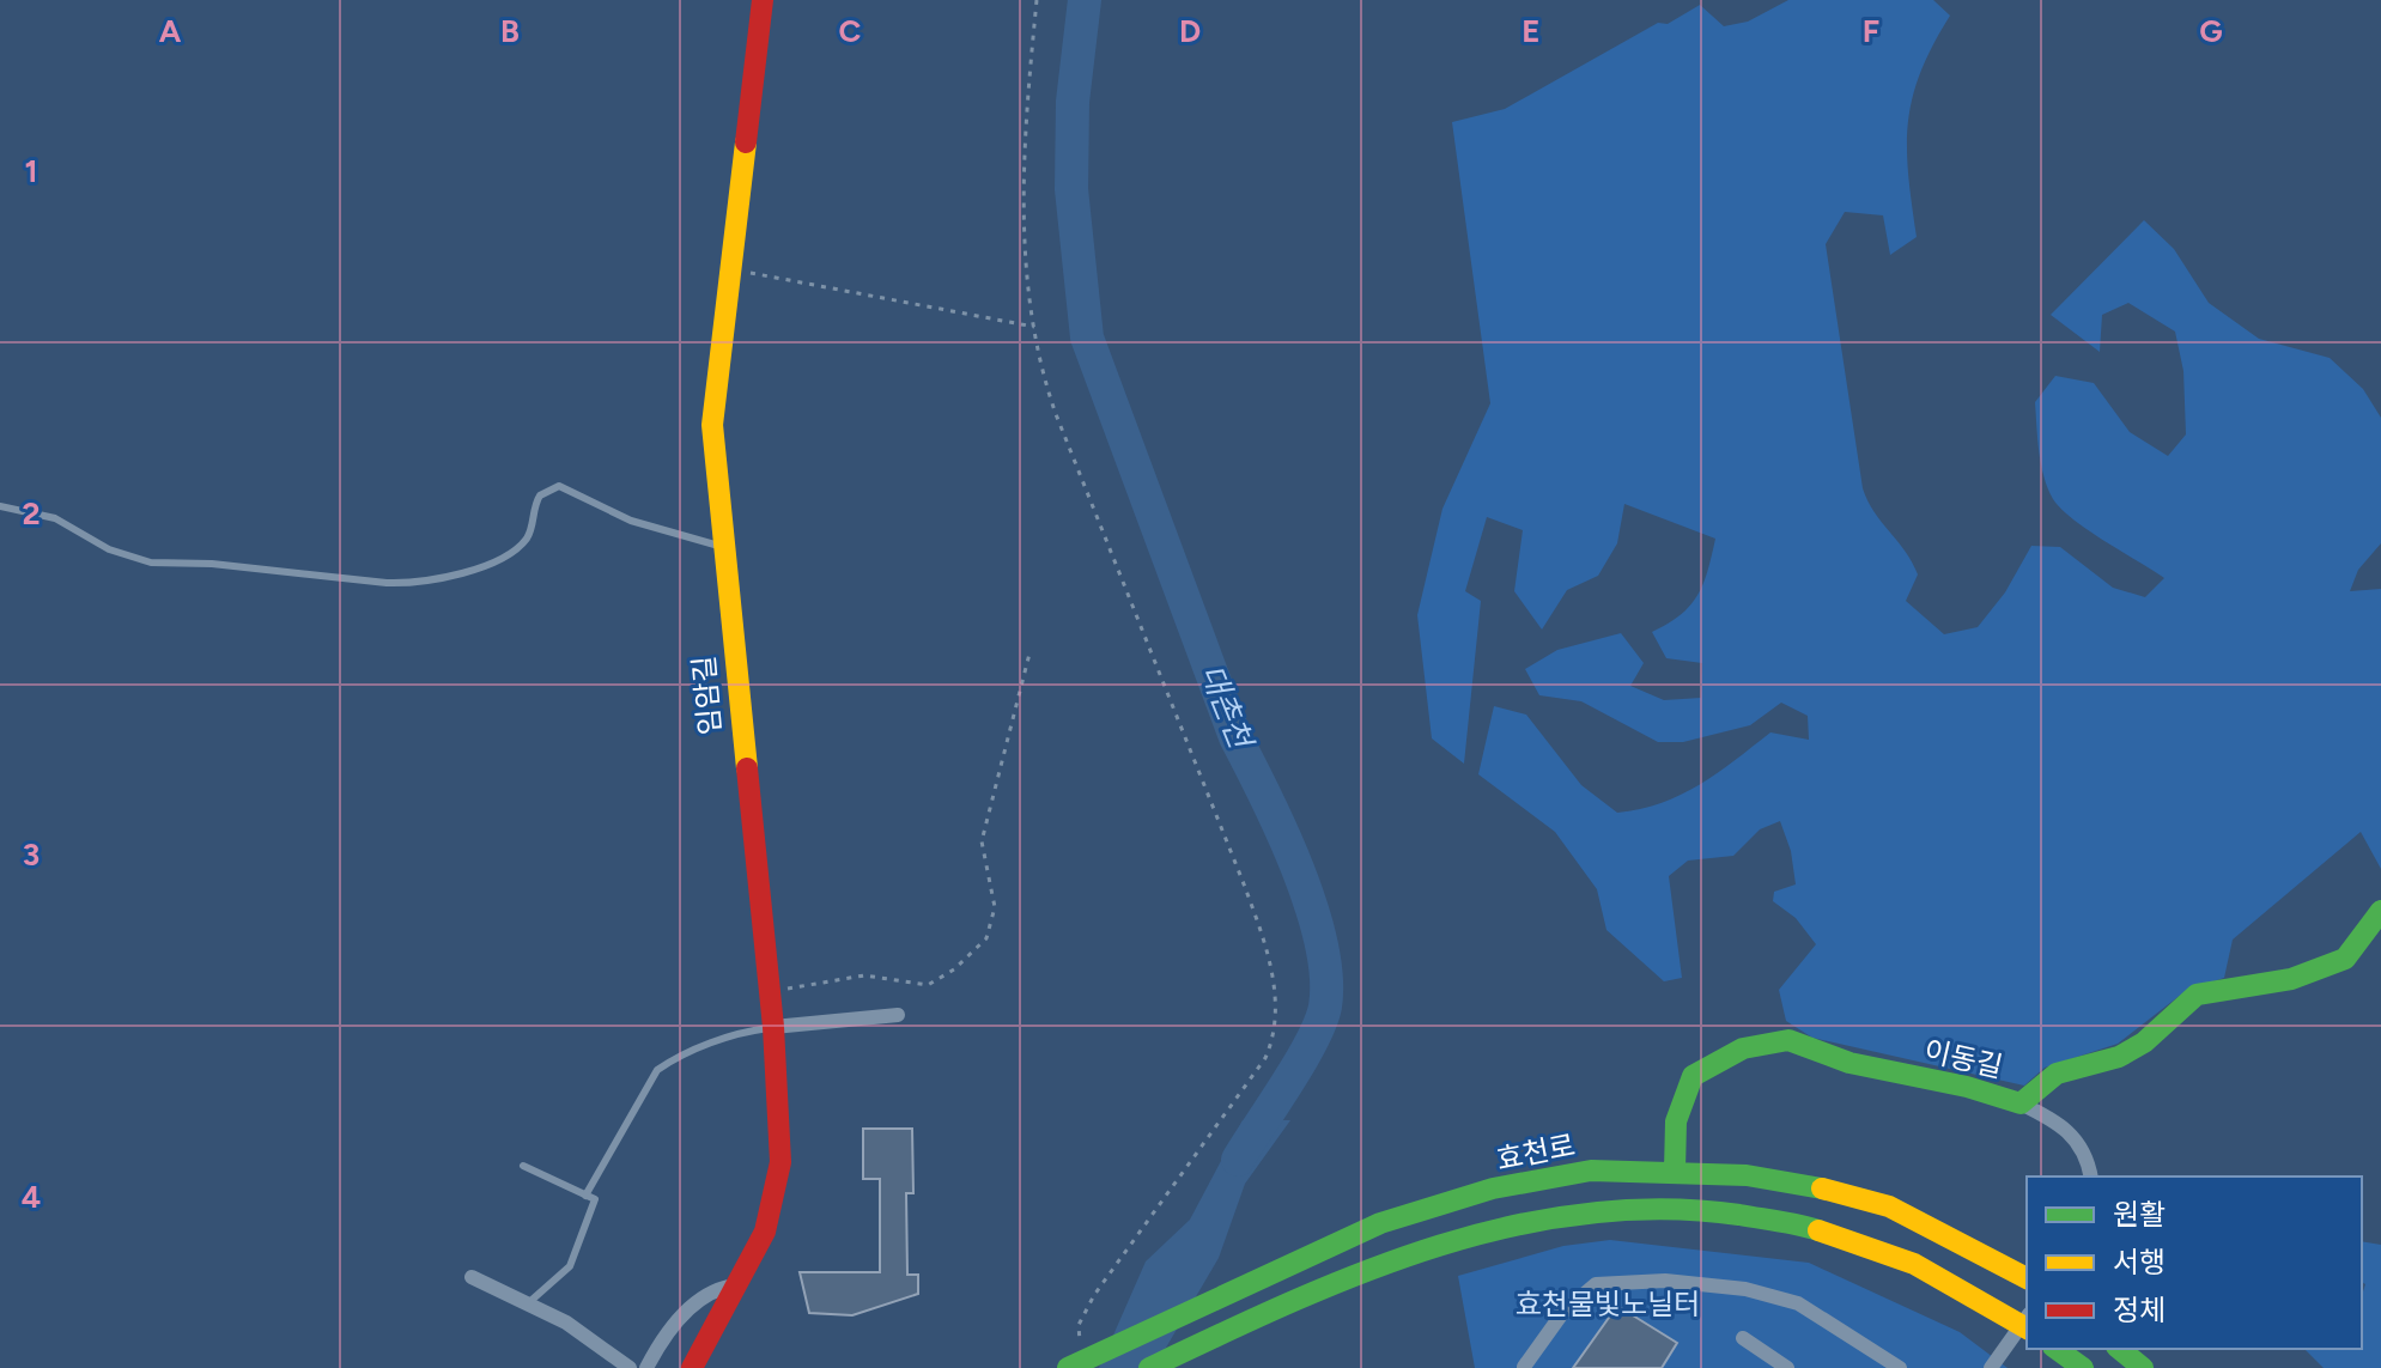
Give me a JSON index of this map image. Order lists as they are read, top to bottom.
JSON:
{
  "streets": {
    "main road": ["임암길", "이동길", "효천로"]
  },
  "crossings": [
    ["이동길", "효천로"]
  ],
  "water": ["대촌천"],
  "parks": ["효천물빛노닐터"],
  "legend": ["원활", "서행", "정체"],
  "grid": {
    "columns": [
      "A",
      "B",
      "C",
      "D",
      "E",
      "F",
      "G"
    ],
    "rows": [
      "1",
      "2",
      "3",
      "4"
    ]
  }
}
